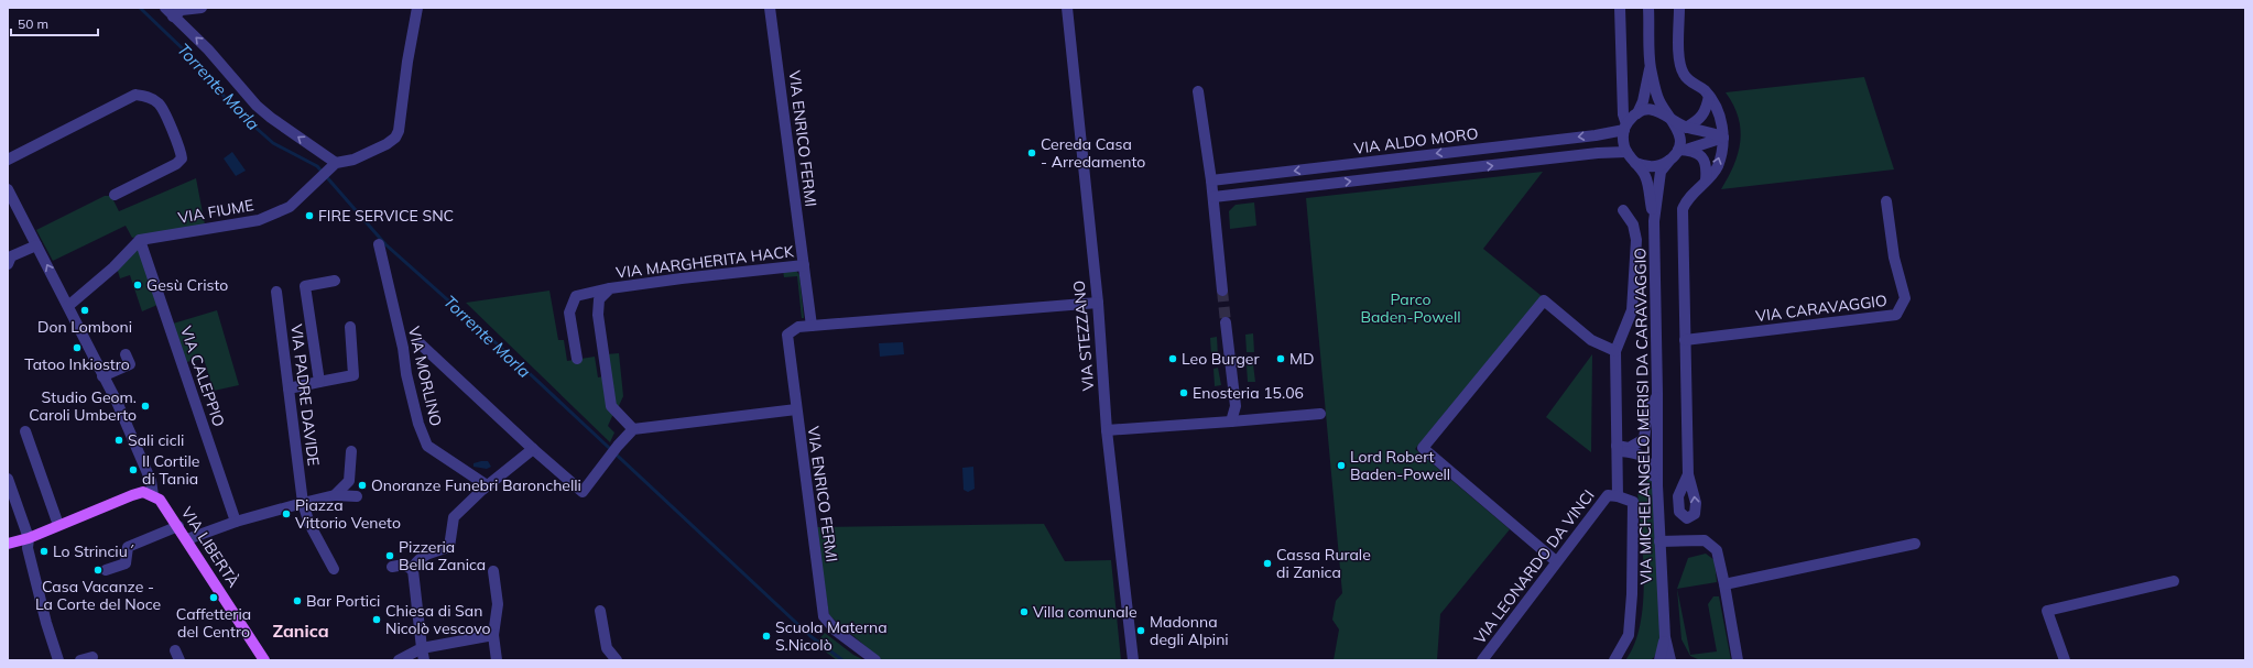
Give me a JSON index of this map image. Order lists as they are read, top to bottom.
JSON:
{
  "streets": {
    "main road": ["VIA LIBERTÀ"],
    "street": [
      "VIA ENRICO FERMI",
      "VIA ALDO MORO",
      "VIA FIUME",
      "VIA MARGHERITA HACK",
      "VIA CARAVAGGIO",
      "VIA STEZZANO",
      "VIA CALEPPIO",
      "VIA MORLINO",
      "VIA PADRE DAVIDE",
      "VIA MICHELANGELO MERISI DA CARAVAGGIO",
      "VIA LEONARDO DA VINCI"
    ]
  },
  "crossings": [
    ["VIA ENRICO FERMI", "VIA MARGHERITA HACK"],
    ["VIA ENRICO FERMI", "VIA STEZZANO"],
    ["VIA ALDO MORO", "VIA MICHELANGELO MERISI DA CARAVAGGIO"],
    ["VIA FIUME", "VIA CALEPPIO"],
    ["VIA MICHELANGELO MERISI DA CARAVAGGIO", "VIA LEONARDO DA VINCI"]
  ],
  "districts": ["Zanica"],
  "water": ["Torrente Morla"],
  "parks": ["Parco Baden-Powell"],
  "places": [
    "Cereda Casa - Arredamento",
    "FIRE SERVICE SNC",
    "Gesù Cristo",
    "Don Lomboni",
    "Tatoo Inkiostro",
    "Leo Burger",
    "MD",
    "Enosteria 15.06",
    "Studio Geom. Caroli Umberto",
    "Sali cicli",
    "Lord Robert Baden-Powell",
    "Il Cortile di Tania",
    "Onoranze Funebri Baronchelli",
    "Piazza Vittorio Veneto",
    "Lo Strinciu´",
    "Pizzeria Bella Zanica",
    "Cassa Rurale di Zanica",
    "Casa Vacanze - La Corte del Noce",
    "Caffetteria del Centro",
    "Bar Portici",
    "Villa comunale",
    "Chiesa di San Nicolò vescovo",
    "Madonna degli Alpini",
    "Scuola Materna S.Nicolò"
  ],
  "scale_bar": "50 m"
}
